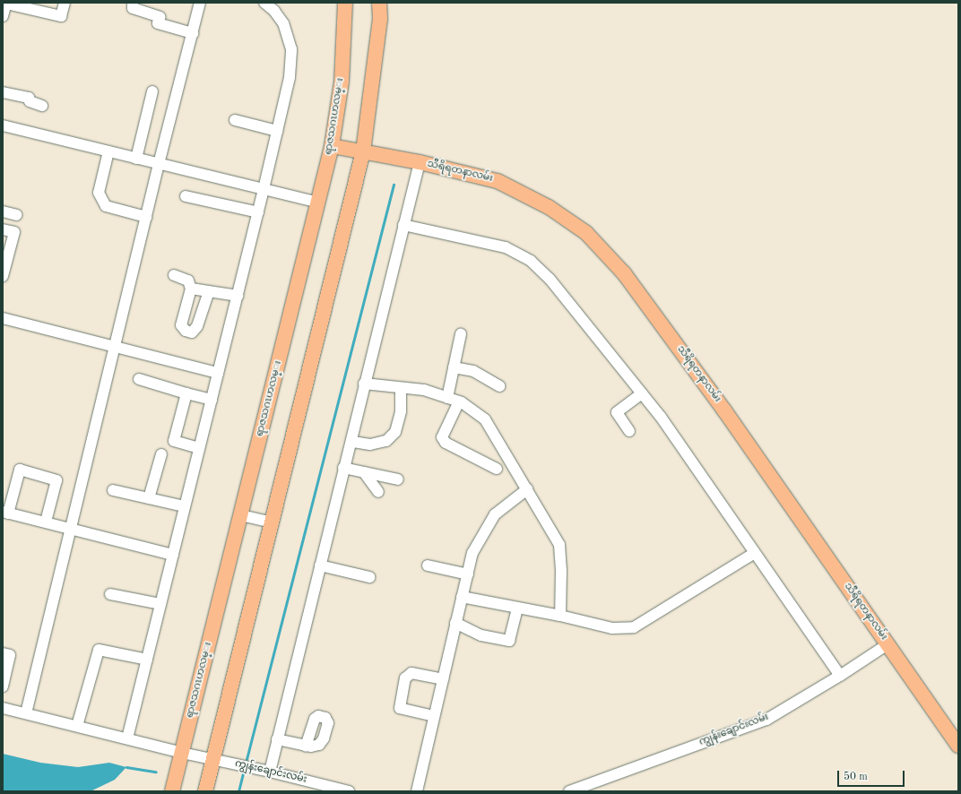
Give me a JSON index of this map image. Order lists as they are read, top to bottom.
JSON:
{
  "streets": {
    "main road": ["ရာဇသဂၤဟလမ္း", "သီရိရတနာလမ်း"],
    "street": ["ကျွန်းချောင်းလမ်း"]
  },
  "crossings": [
    ["ရာဇသဂၤဟလမ္း", "သီရိရတနာလမ်း"],
    ["ရာဇသဂၤဟလမ္း", "ကျွန်းချောင်းလမ်း"],
    ["သီရိရတနာလမ်း", "ကျွန်းချောင်းလမ်း"]
  ],
  "scale_bar": "50 m"
}
